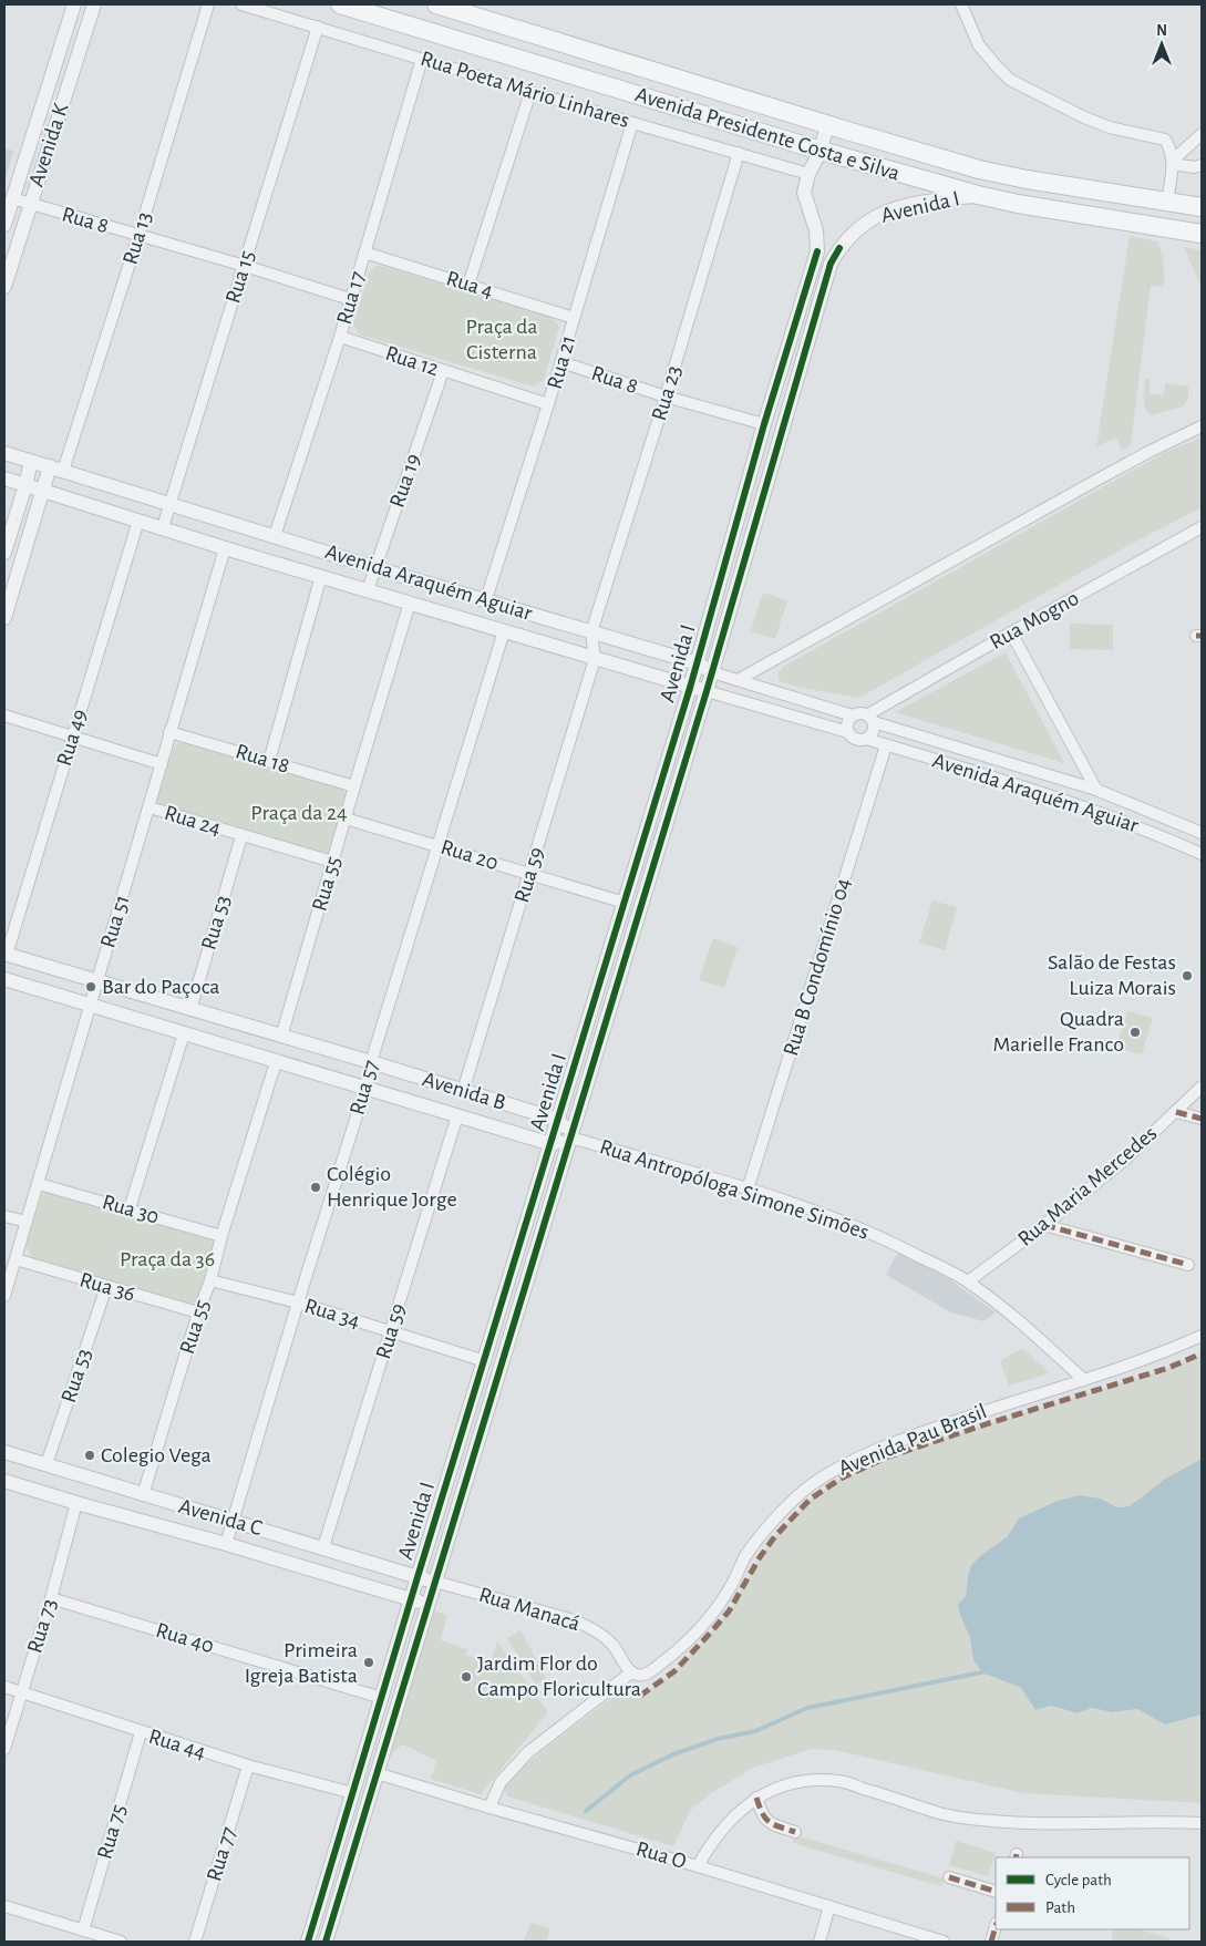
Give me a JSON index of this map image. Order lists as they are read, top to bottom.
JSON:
{
  "streets": {
    "main road": ["Avenida Presidente Costa e Silva"],
    "street": [
      "Rua Poeta Mário Linhares",
      "Avenida K",
      "Avenida I",
      "Rua 8",
      "Rua 13",
      "Rua 15",
      "Rua 4",
      "Rua 17",
      "Rua 12",
      "Rua 21",
      "Rua 23",
      "Rua 19",
      "Avenida Araquém Aguiar",
      "Rua Mogno",
      "Rua 49",
      "Rua 18",
      "Rua 24",
      "Rua 20",
      "Rua 59",
      "Rua 55",
      "Rua 51",
      "Rua 53",
      "Rua B Condomínio 04",
      "Rua 57",
      "Avenida B",
      "Rua Maria Mercedes",
      "Rua Antropóloga Simone Simões",
      "Rua 30",
      "Rua 36",
      "Rua 34",
      "Avenida Pau Brasil",
      "Avenida C",
      "Rua Manacá",
      "Rua 73",
      "Rua 40",
      "Rua 44",
      "Rua 75",
      "Rua 77",
      "Rua O"
    ]
  },
  "crossings": [
    ["Rua Poeta Mário Linhares", "Avenida I"],
    ["Rua Poeta Mário Linhares", "Rua 15"],
    ["Rua Poeta Mário Linhares", "Rua 17"],
    ["Rua Poeta Mário Linhares", "Rua 21"],
    ["Rua Poeta Mário Linhares", "Rua 23"],
    ["Avenida Presidente Costa e Silva", "Avenida I"],
    ["Avenida K", "Rua 8"],
    ["Avenida I", "Rua 8"],
    ["Avenida I", "Avenida Araquém Aguiar"],
    ["Avenida I", "Rua 20"],
    ["Avenida I", "Avenida B"],
    ["Avenida I", "Rua Antropóloga Simone Simões"],
    ["Avenida I", "Rua 34"],
    ["Avenida I", "Avenida C"],
    ["Avenida I", "Rua Manacá"],
    ["Avenida I", "Rua 40"],
    ["Avenida I", "Rua 44"],
    ["Avenida I", "Rua O"],
    ["Rua 8", "Rua 13"],
    ["Rua 8", "Rua 15"],
    ["Rua 8", "Rua 17"],
    ["Rua 8", "Rua 21"],
    ["Rua 8", "Rua 23"],
    ["Rua 13", "Avenida Araquém Aguiar"],
    ["Rua 15", "Avenida Araquém Aguiar"],
    ["Rua 4", "Rua 17"],
    ["Rua 4", "Rua 21"],
    ["Rua 17", "Rua 12"],
    ["Rua 17", "Avenida Araquém Aguiar"],
    ["Rua 12", "Rua 21"],
    ["Rua 12", "Rua 19"],
    ["Rua 21", "Avenida Araquém Aguiar"],
    ["Rua 23", "Avenida Araquém Aguiar"],
    ["Rua 19", "Avenida Araquém Aguiar"],
    ["Avenida Araquém Aguiar", "Rua Mogno"],
    ["Avenida Araquém Aguiar", "Rua 49"],
    ["Avenida Araquém Aguiar", "Rua 59"],
    ["Avenida Araquém Aguiar", "Rua 55"],
    ["Avenida Araquém Aguiar", "Rua 51"],
    ["Avenida Araquém Aguiar", "Rua B Condomínio 04"],
    ["Avenida Araquém Aguiar", "Rua 57"],
    ["Rua 49", "Avenida B"],
    ["Rua 18", "Rua 55"],
    ["Rua 18", "Rua 51"],
    ["Rua 24", "Rua 55"],
    ["Rua 24", "Rua 51"],
    ["Rua 24", "Rua 53"],
    ["Rua 20", "Rua 59"],
    ["Rua 20", "Rua 55"],
    ["Rua 20", "Rua 57"],
    ["Rua 59", "Avenida B"],
    ["Rua 59", "Rua 34"],
    ["Rua 59", "Avenida C"],
    ["Rua 55", "Avenida B"],
    ["Rua 55", "Rua 30"],
    ["Rua 55", "Rua 36"],
    ["Rua 55", "Rua 34"],
    ["Rua 55", "Avenida C"],
    ["Rua 51", "Avenida B"],
    ["Rua 51", "Rua 30"],
    ["Rua 51", "Rua 36"],
    ["Rua 53", "Avenida B"],
    ["Rua 53", "Rua 36"],
    ["Rua 53", "Avenida C"],
    ["Rua B Condomínio 04", "Rua Antropóloga Simone Simões"],
    ["Rua 57", "Avenida B"],
    ["Rua 57", "Rua 34"],
    ["Rua 57", "Avenida C"],
    ["Rua Maria Mercedes", "Rua Antropóloga Simone Simões"],
    ["Rua Antropóloga Simone Simões", "Avenida Pau Brasil"],
    ["Avenida Pau Brasil", "Rua Manacá"],
    ["Avenida Pau Brasil", "Rua O"],
    ["Avenida C", "Rua Manacá"],
    ["Avenida C", "Rua 73"],
    ["Rua 73", "Rua 40"],
    ["Rua 73", "Rua 44"],
    ["Rua 44", "Rua 75"],
    ["Rua 44", "Rua 77"]
  ],
  "parks": ["Praça da Cisterna", "Praça da 24", "Praça da 36"],
  "places": [
    "Salão de Festas Luiza Morais",
    "Bar do Paçoca",
    "Quadra Marielle Franco",
    "Colégio Henrique Jorge",
    "Colegio Vega",
    "Primeira Igreja Batista",
    "Jardim Flor do Campo Floricultura"
  ],
  "legend": ["Cycle path", "Path"],
  "north": "top"
}
